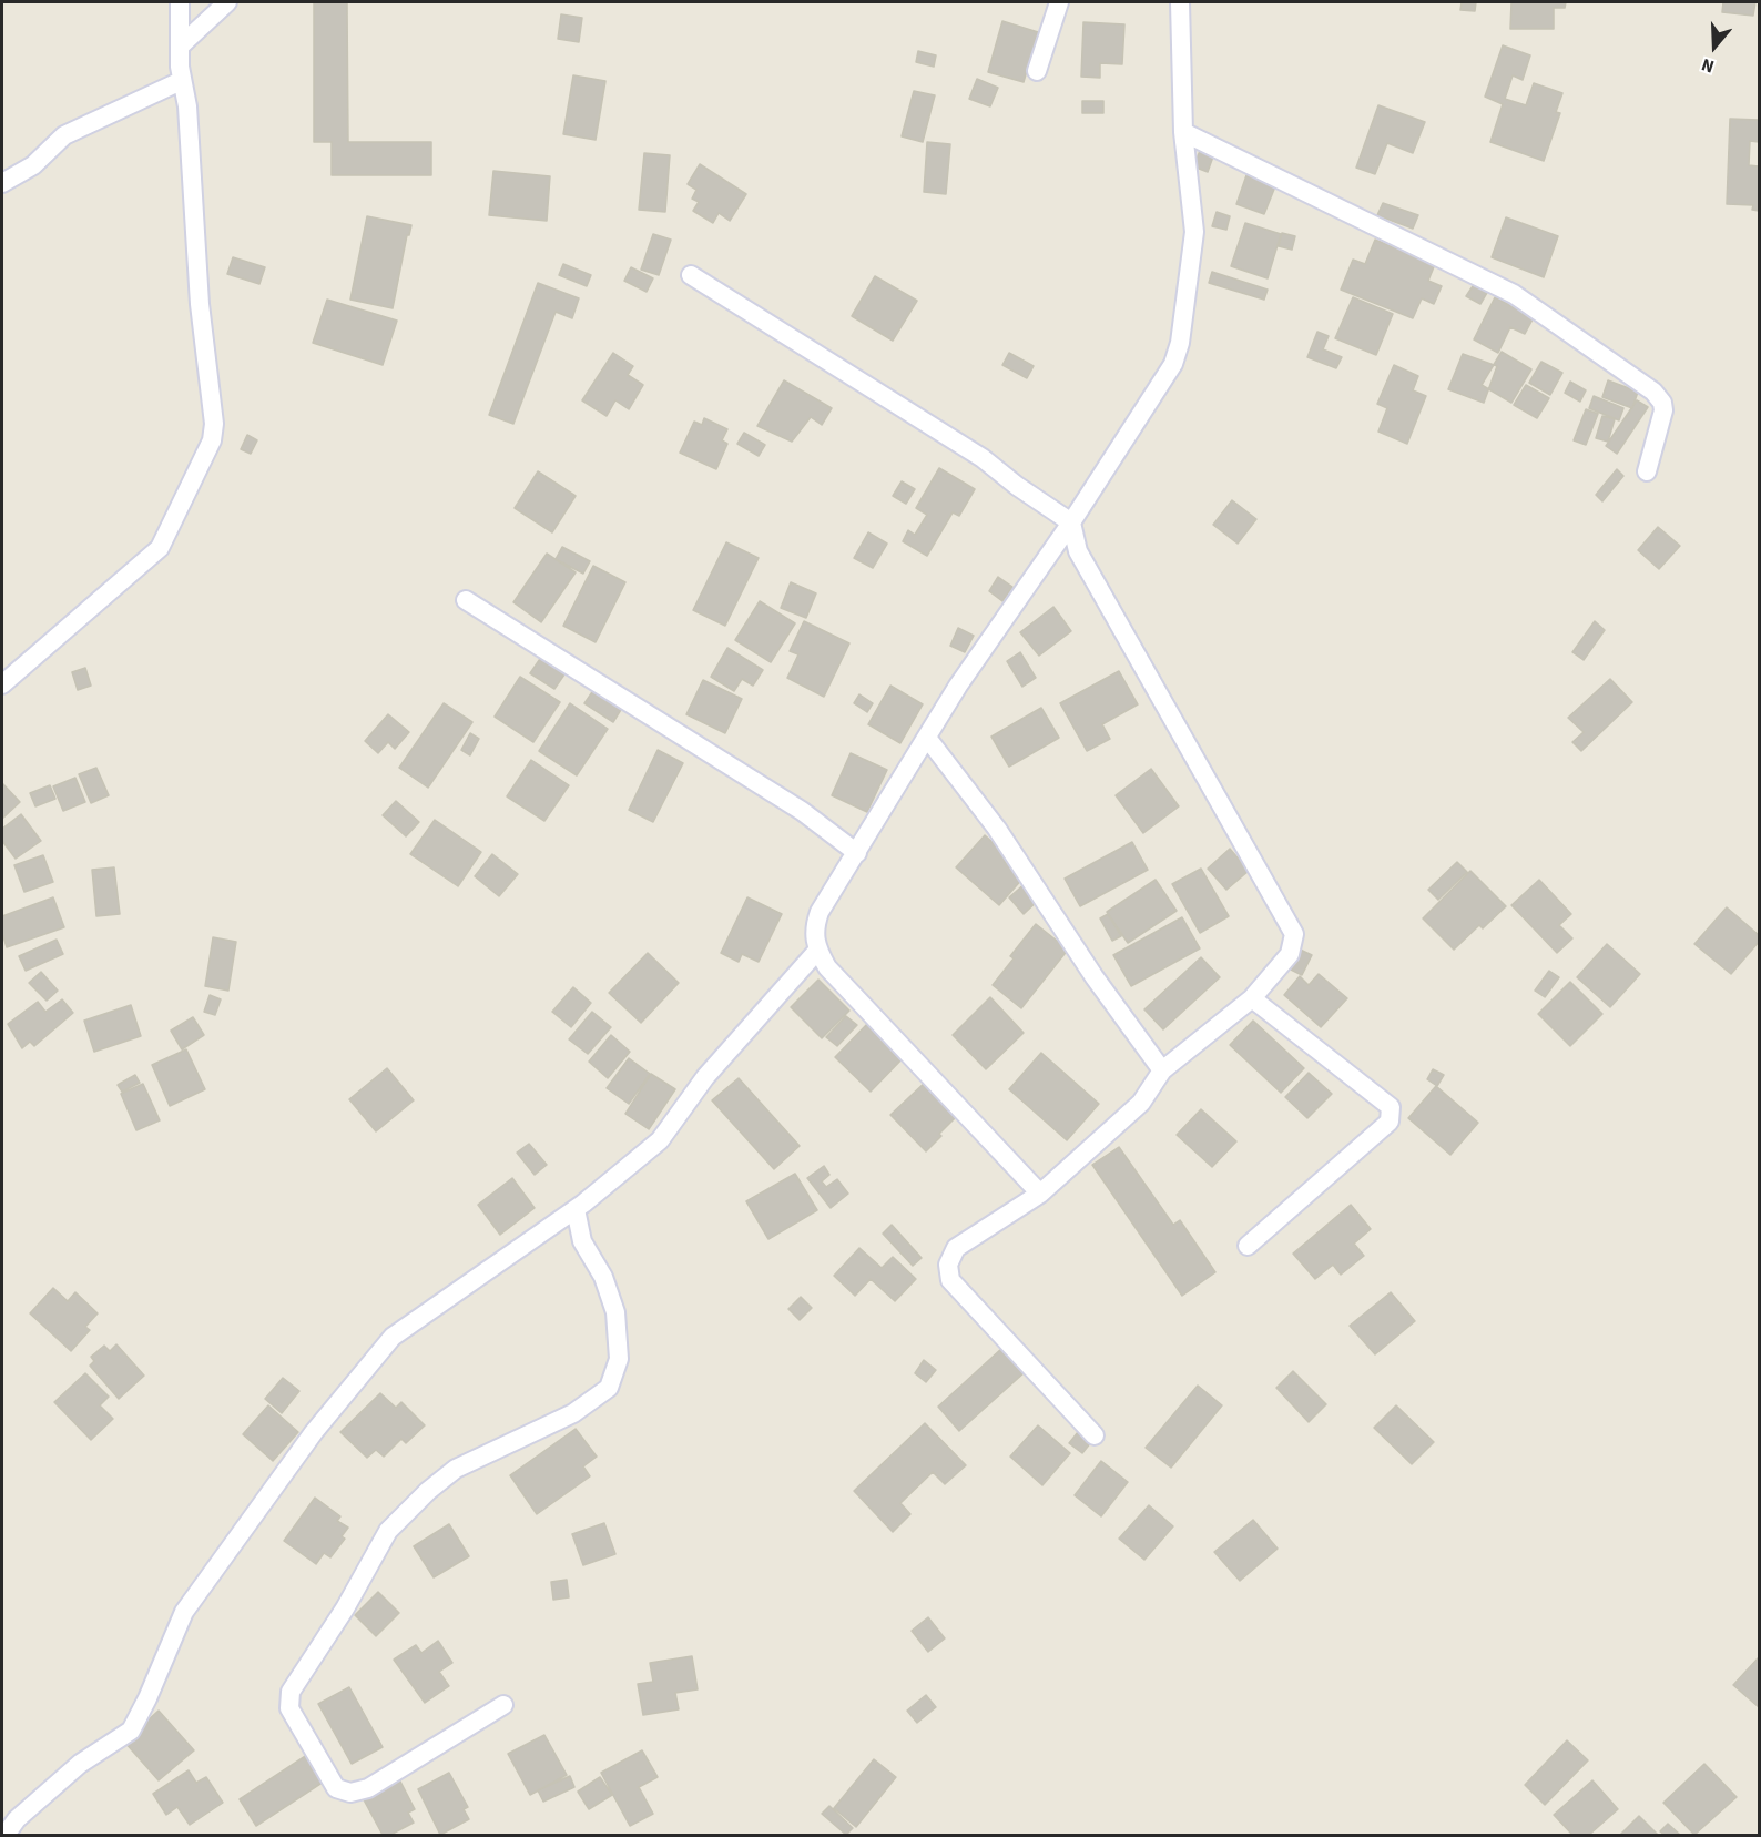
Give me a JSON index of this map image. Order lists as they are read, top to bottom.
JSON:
{
  "north": "bottom"
}
